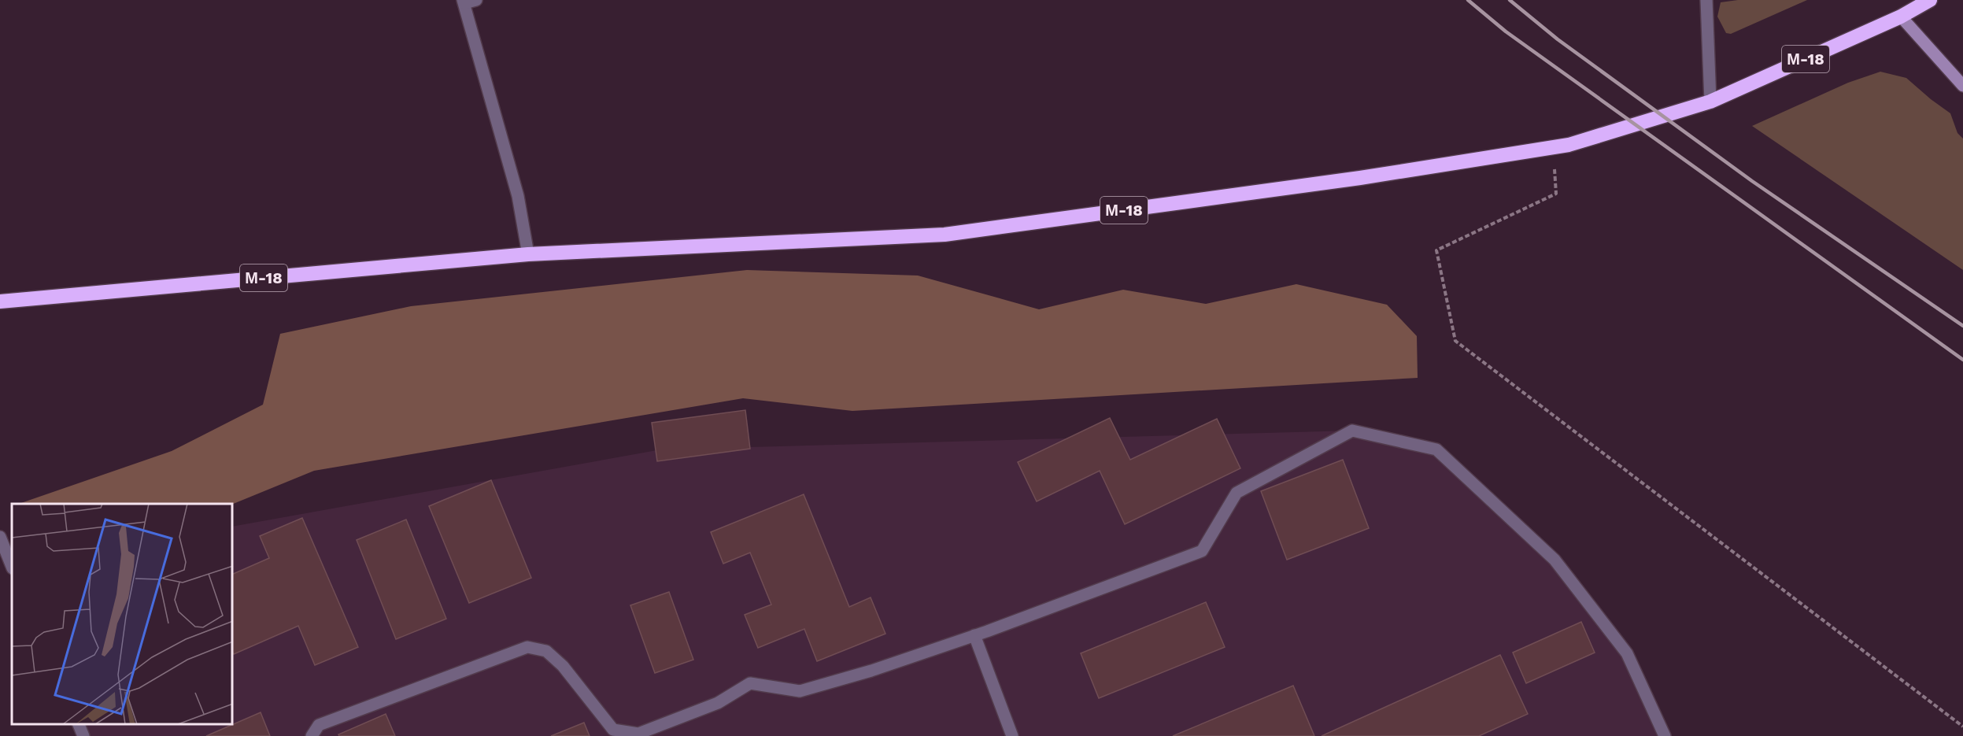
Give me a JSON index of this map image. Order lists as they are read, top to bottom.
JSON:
{
  "streets": {
    "highway": ["М-18"]
  }
}
